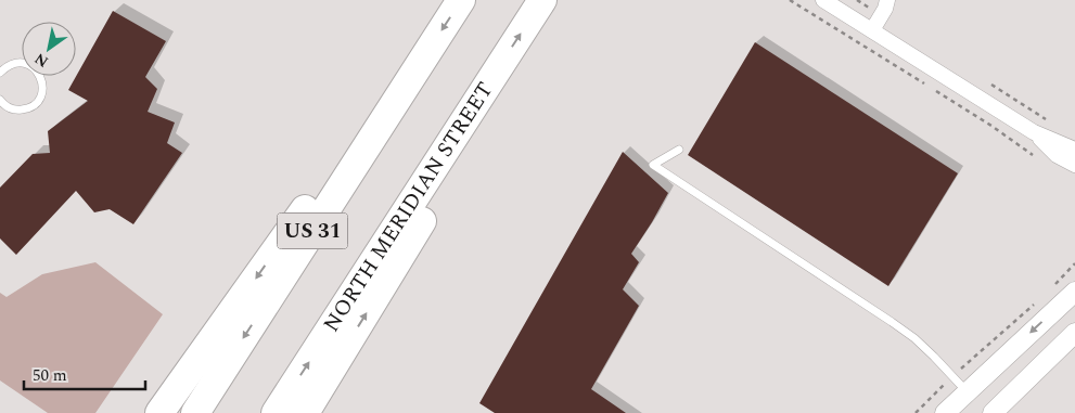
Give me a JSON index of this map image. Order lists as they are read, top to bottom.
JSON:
{
  "streets": {
    "highway": ["NORTH MERIDIAN STREET", "US 31"]
  },
  "scale_bar": "50 m",
  "north": "bottom left"
}
